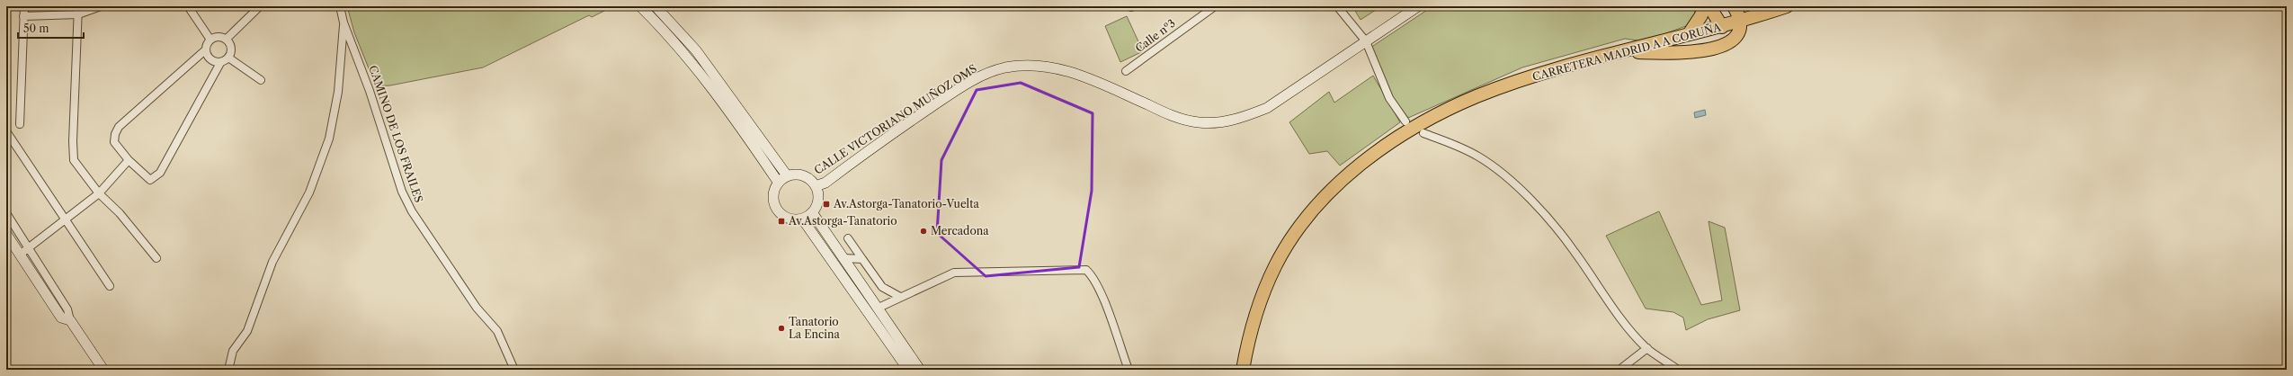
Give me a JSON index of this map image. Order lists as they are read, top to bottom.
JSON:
{
  "streets": {
    "highway": ["CARRETERA MADRID A A CORUÑA"],
    "main road": ["CALLE VICTORIANO MUÑOZ OMS"],
    "street": ["Calle nº3", "CAMINO DE LOS FRAILES"]
  },
  "places": {
    "transit": ["Av.Astorga-Tanatorio-Vuelta", "Av.Astorga-Tanatorio"],
    "other": ["Mercadona", "Tanatorio La Encina"]
  },
  "scale_bar": "50 m"
}
